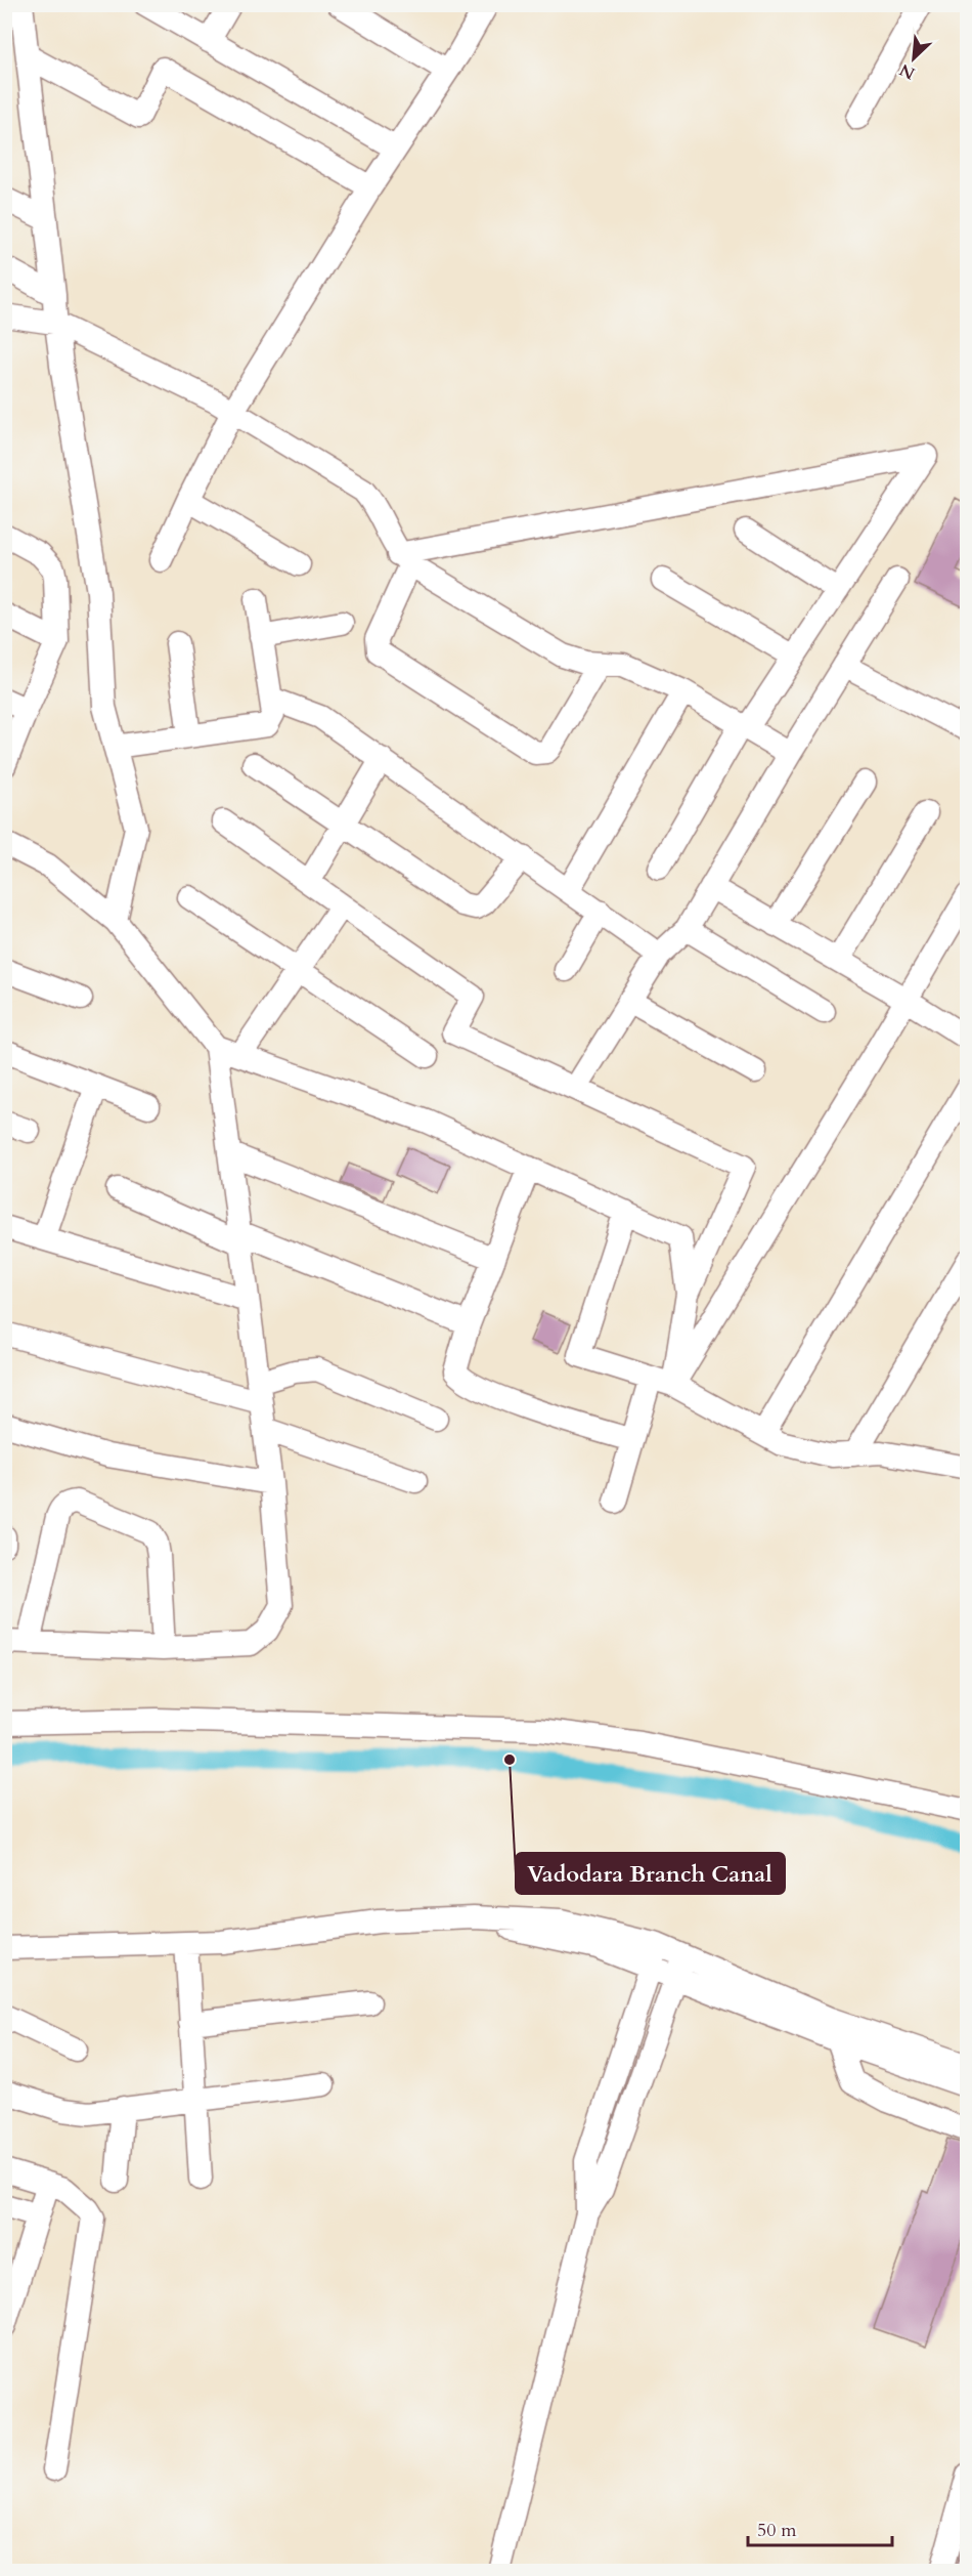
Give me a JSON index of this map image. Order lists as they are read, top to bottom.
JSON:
{
  "places": ["Vadodara Branch Canal"],
  "scale_bar": "50 m",
  "north": "bottom left"
}
